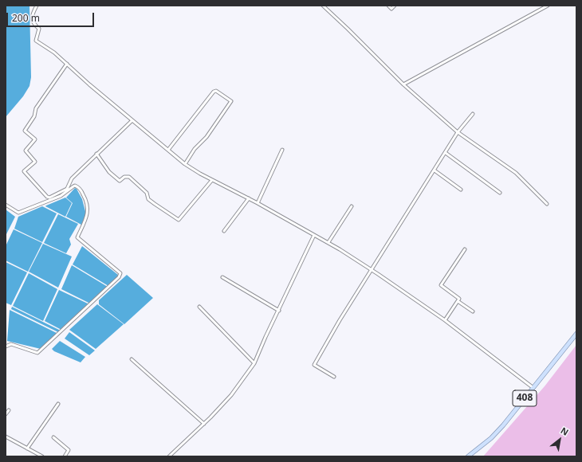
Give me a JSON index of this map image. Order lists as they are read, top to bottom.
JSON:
{
  "streets": {
    "main road": ["408"]
  },
  "scale_bar": "200 m",
  "north": "top right"
}
